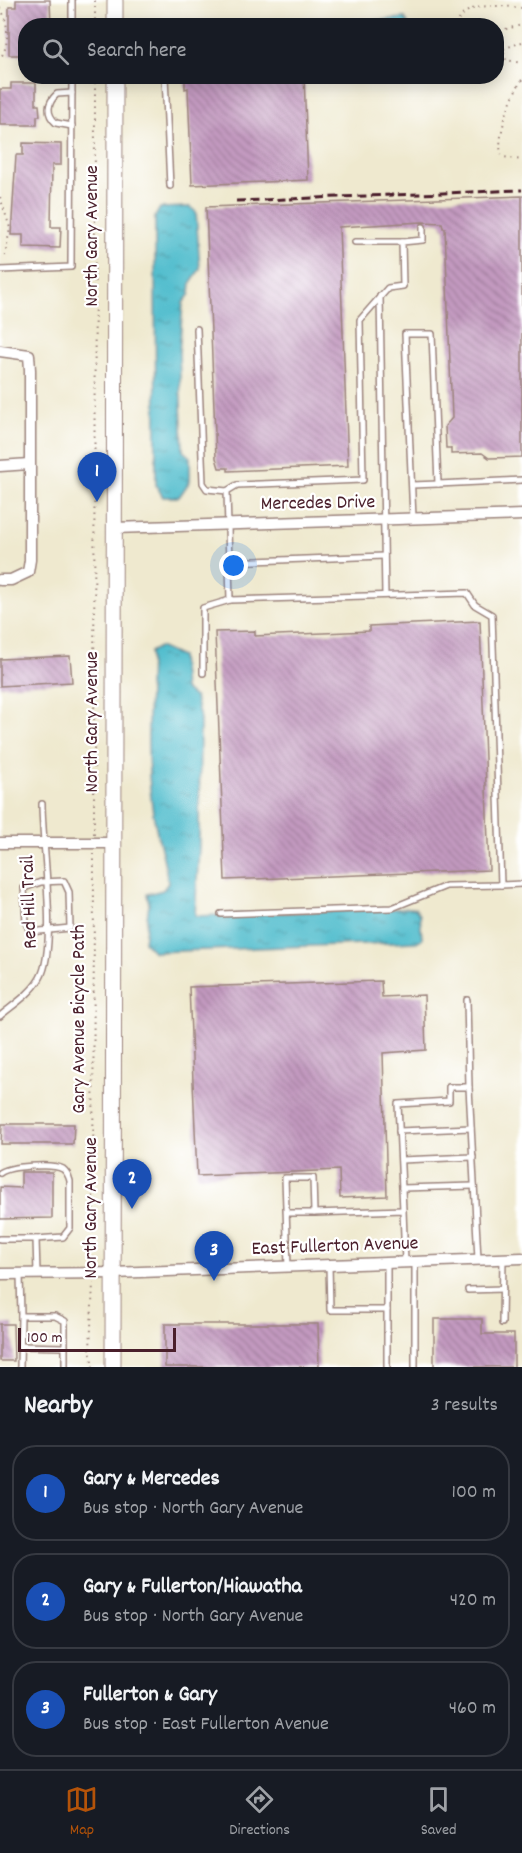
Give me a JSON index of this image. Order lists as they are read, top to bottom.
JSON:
{
  "streets": {
    "street": ["North Gary Avenue", "Mercedes Drive", "East Fullerton Avenue"],
    "lane": ["Red Hill Trail"],
    "path": ["Gary Avenue Bicycle Path"]
  },
  "crossings": [
    ["North Gary Avenue", "Mercedes Drive"],
    ["North Gary Avenue", "East Fullerton Avenue"]
  ],
  "scale_bar": "100 m",
  "page": {
    "search": "Search here",
    "pins": ["1", "2", "3"],
    "scale": "100 m",
    "heading": ["Nearby", "3 results"],
    "list": [
      {
        "mark": "1",
        "name": "Gary & Mercedes",
        "note": "Bus stop · North Gary Avenue",
        "value": "100 m"
      },
      {
        "mark": "2",
        "name": "Gary & Fullerton/Hiawatha",
        "note": "Bus stop · North Gary Avenue",
        "value": "420 m"
      },
      {
        "mark": "3",
        "name": "Fullerton & Gary",
        "note": "Bus stop · East Fullerton Avenue",
        "value": "460 m"
      }
    ],
    "nav": ["Map", "Directions", "Saved"]
  }
}
